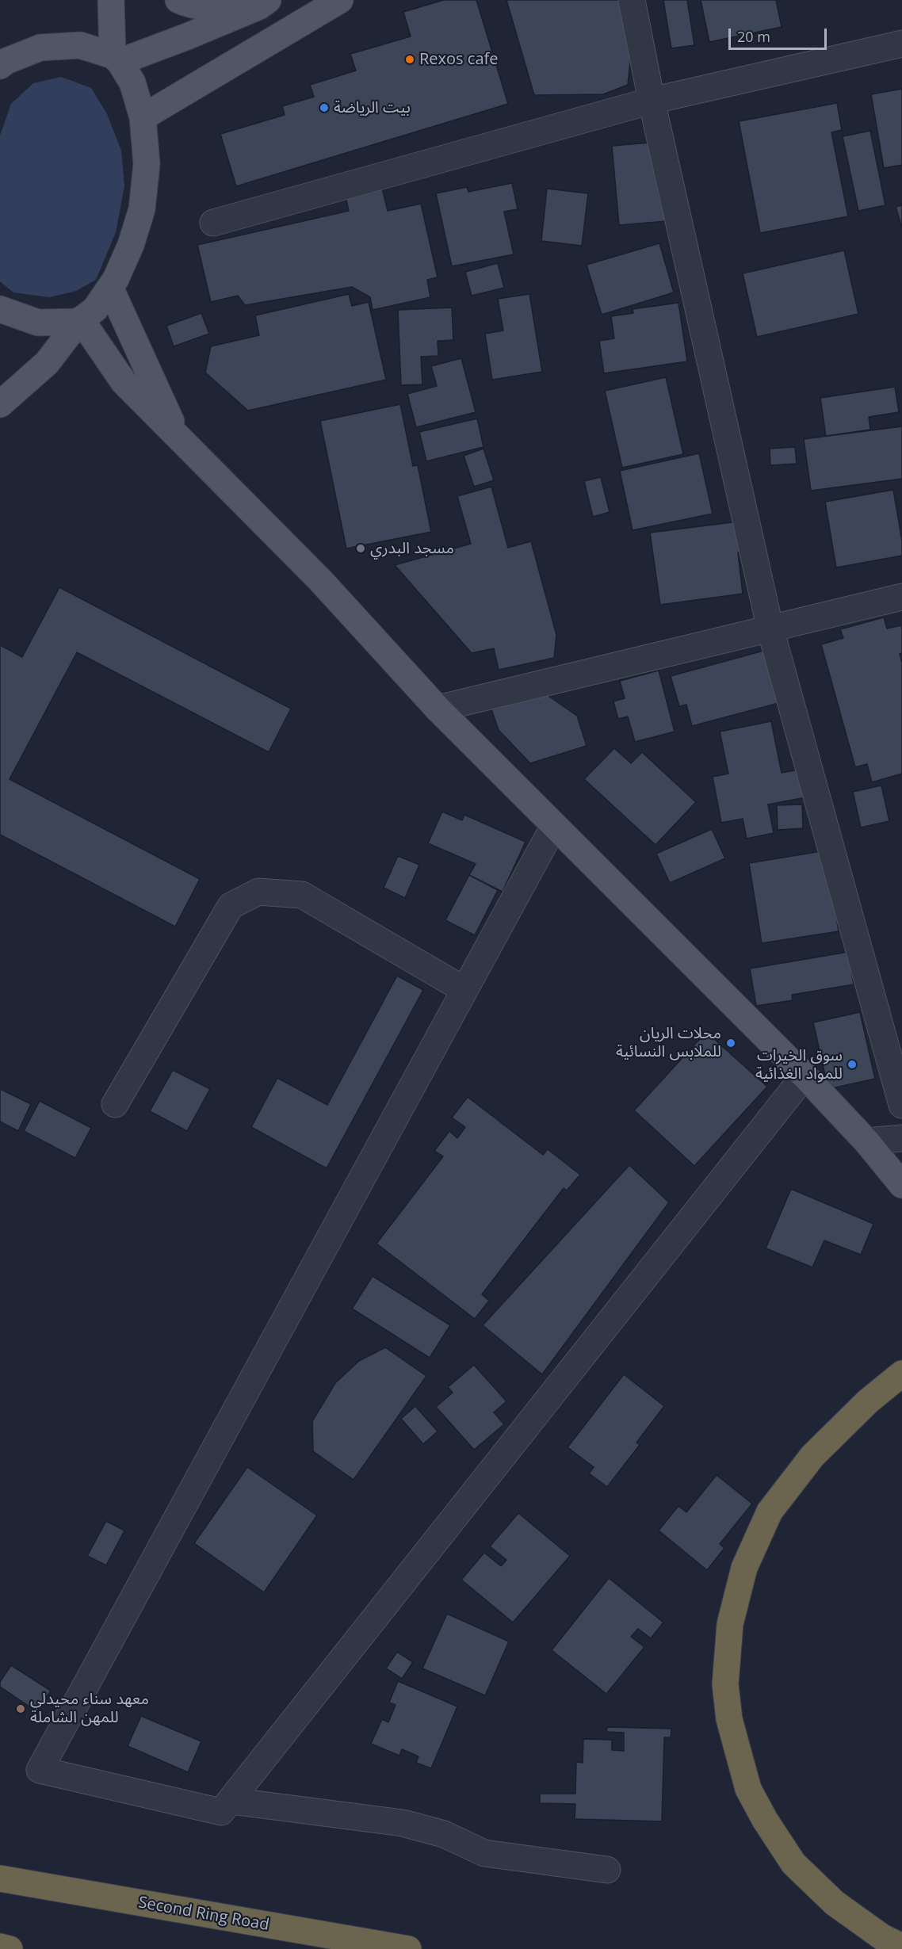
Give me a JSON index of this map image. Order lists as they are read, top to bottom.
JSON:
{
  "streets": {
    "highway": ["Second Ring Road"]
  },
  "places": [
    "Rexos cafe",
    "بيت الرياضة",
    "مسجد البدري",
    "محلات الريان للملابس النسائية",
    "سوق الخيرات للمواد الغذائية",
    "معهد سناء محيدلي للمهن الشاملة"
  ],
  "scale_bar": "20 m"
}
